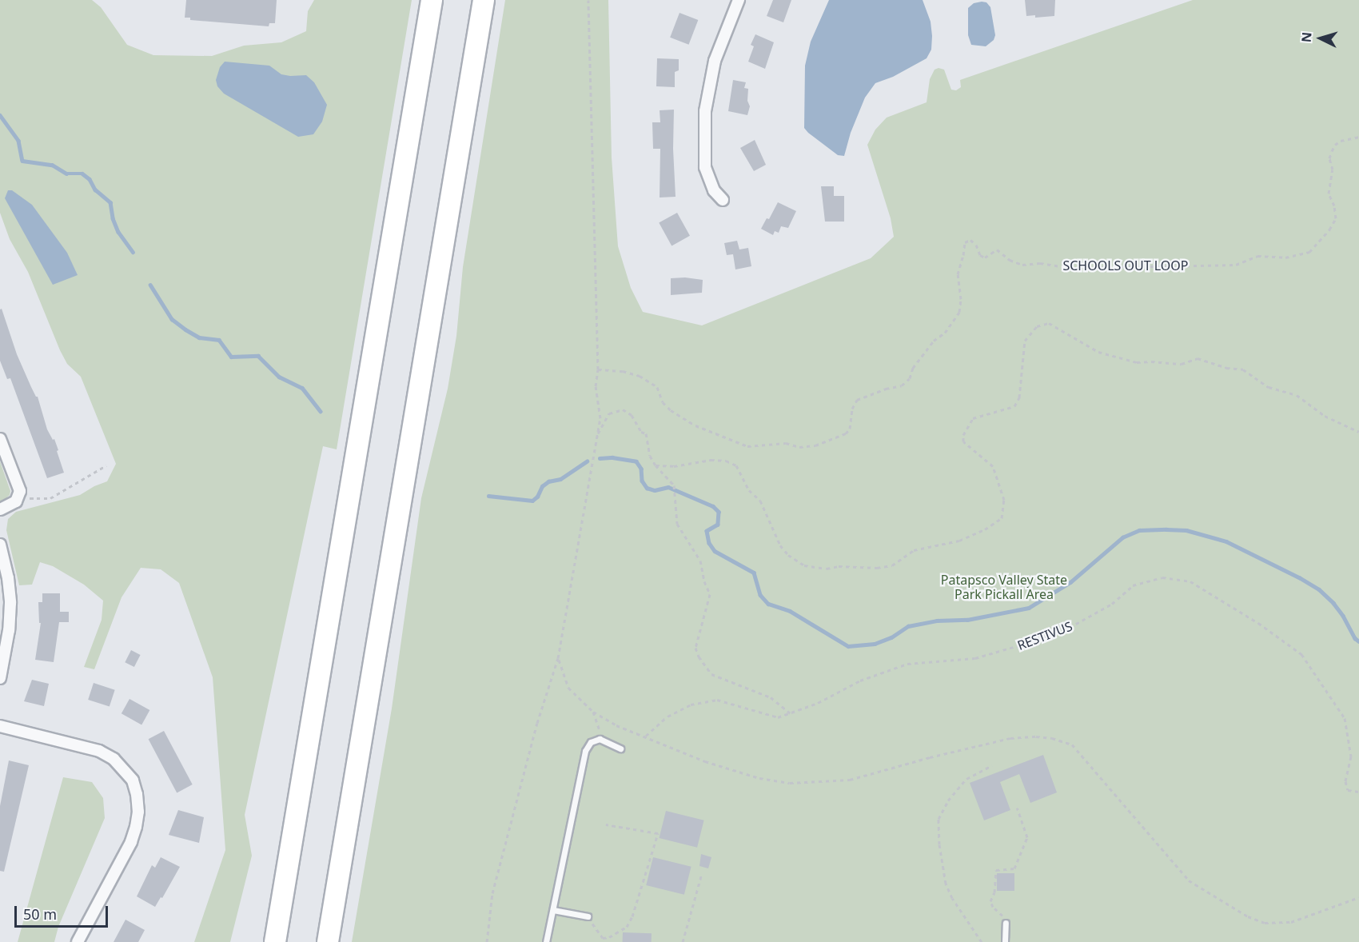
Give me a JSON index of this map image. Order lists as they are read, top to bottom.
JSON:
{
  "streets": {
    "path": ["SCHOOLS OUT LOOP", "RESTIVUS"]
  },
  "parks": ["Patapsco Valley State Park Pickall Area"],
  "scale_bar": "50 m",
  "north": "left"
}
